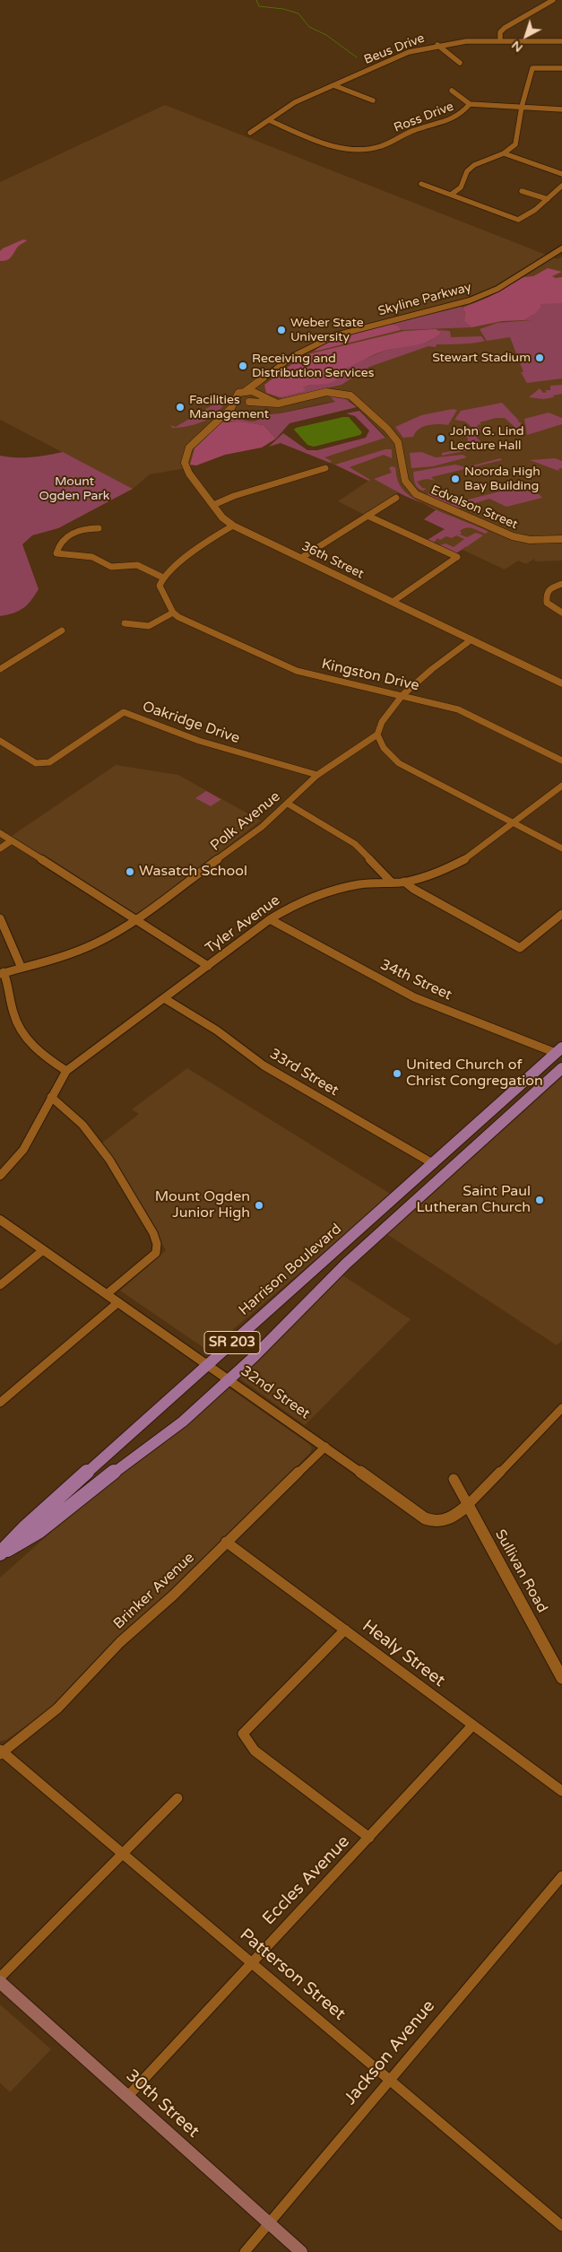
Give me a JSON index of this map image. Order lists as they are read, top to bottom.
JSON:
{
  "streets": {
    "main road": ["Harrison Boulevard", "SR 203", "30th Street"],
    "street": [
      "Beus Drive",
      "Ross Drive",
      "Skyline Parkway",
      "Edvalson Street",
      "36th Street",
      "Kingston Drive",
      "Oakridge Drive",
      "Polk Avenue",
      "Tyler Avenue",
      "34th Street",
      "33rd Street",
      "32nd Street",
      "Sullivan Road",
      "Brinker Avenue",
      "Healy Street",
      "Eccles Avenue",
      "Patterson Street",
      "Jackson Avenue"
    ]
  },
  "crossings": [
    ["Beus Drive", "Ross Drive"],
    ["Skyline Parkway", "Edvalson Street"],
    ["Skyline Parkway", "36th Street"],
    ["Edvalson Street", "36th Street"],
    ["36th Street", "Polk Avenue"],
    ["Kingston Drive", "Polk Avenue"],
    ["Oakridge Drive", "Polk Avenue"],
    ["Tyler Avenue", "34th Street"],
    ["Tyler Avenue", "33rd Street"],
    ["34th Street", "Harrison Boulevard"],
    ["33rd Street", "Harrison Boulevard"],
    ["Harrison Boulevard", "32nd Street"],
    ["32nd Street", "Sullivan Road"],
    ["32nd Street", "Brinker Avenue"],
    ["Brinker Avenue", "Healy Street"],
    ["Brinker Avenue", "Patterson Street"],
    ["Healy Street", "Eccles Avenue"],
    ["Eccles Avenue", "Patterson Street"],
    ["Eccles Avenue", "30th Street"],
    ["Patterson Street", "Jackson Avenue"],
    ["Jackson Avenue", "30th Street"]
  ],
  "parks": ["Mount Ogden Park"],
  "places": [
    "Weber State University",
    "Stewart Stadium",
    "Receiving and Distribution Services",
    "Facilities Management",
    "John G. Lind Lecture Hall",
    "Noorda High Bay Building",
    "Wasatch School",
    "United Church of Christ Congregation",
    "Saint Paul Lutheran Church",
    "Mount Ogden Junior High"
  ],
  "north": "bottom left"
}
